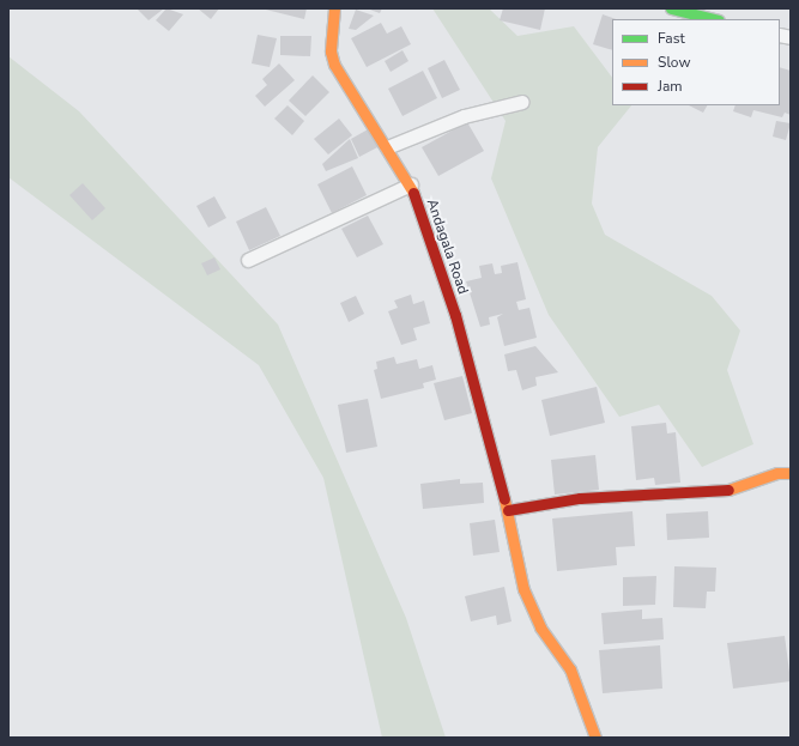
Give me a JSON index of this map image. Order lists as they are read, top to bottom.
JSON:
{
  "streets": {
    "street": ["Andagala Road"]
  },
  "legend": ["Fast", "Slow", "Jam"]
}
